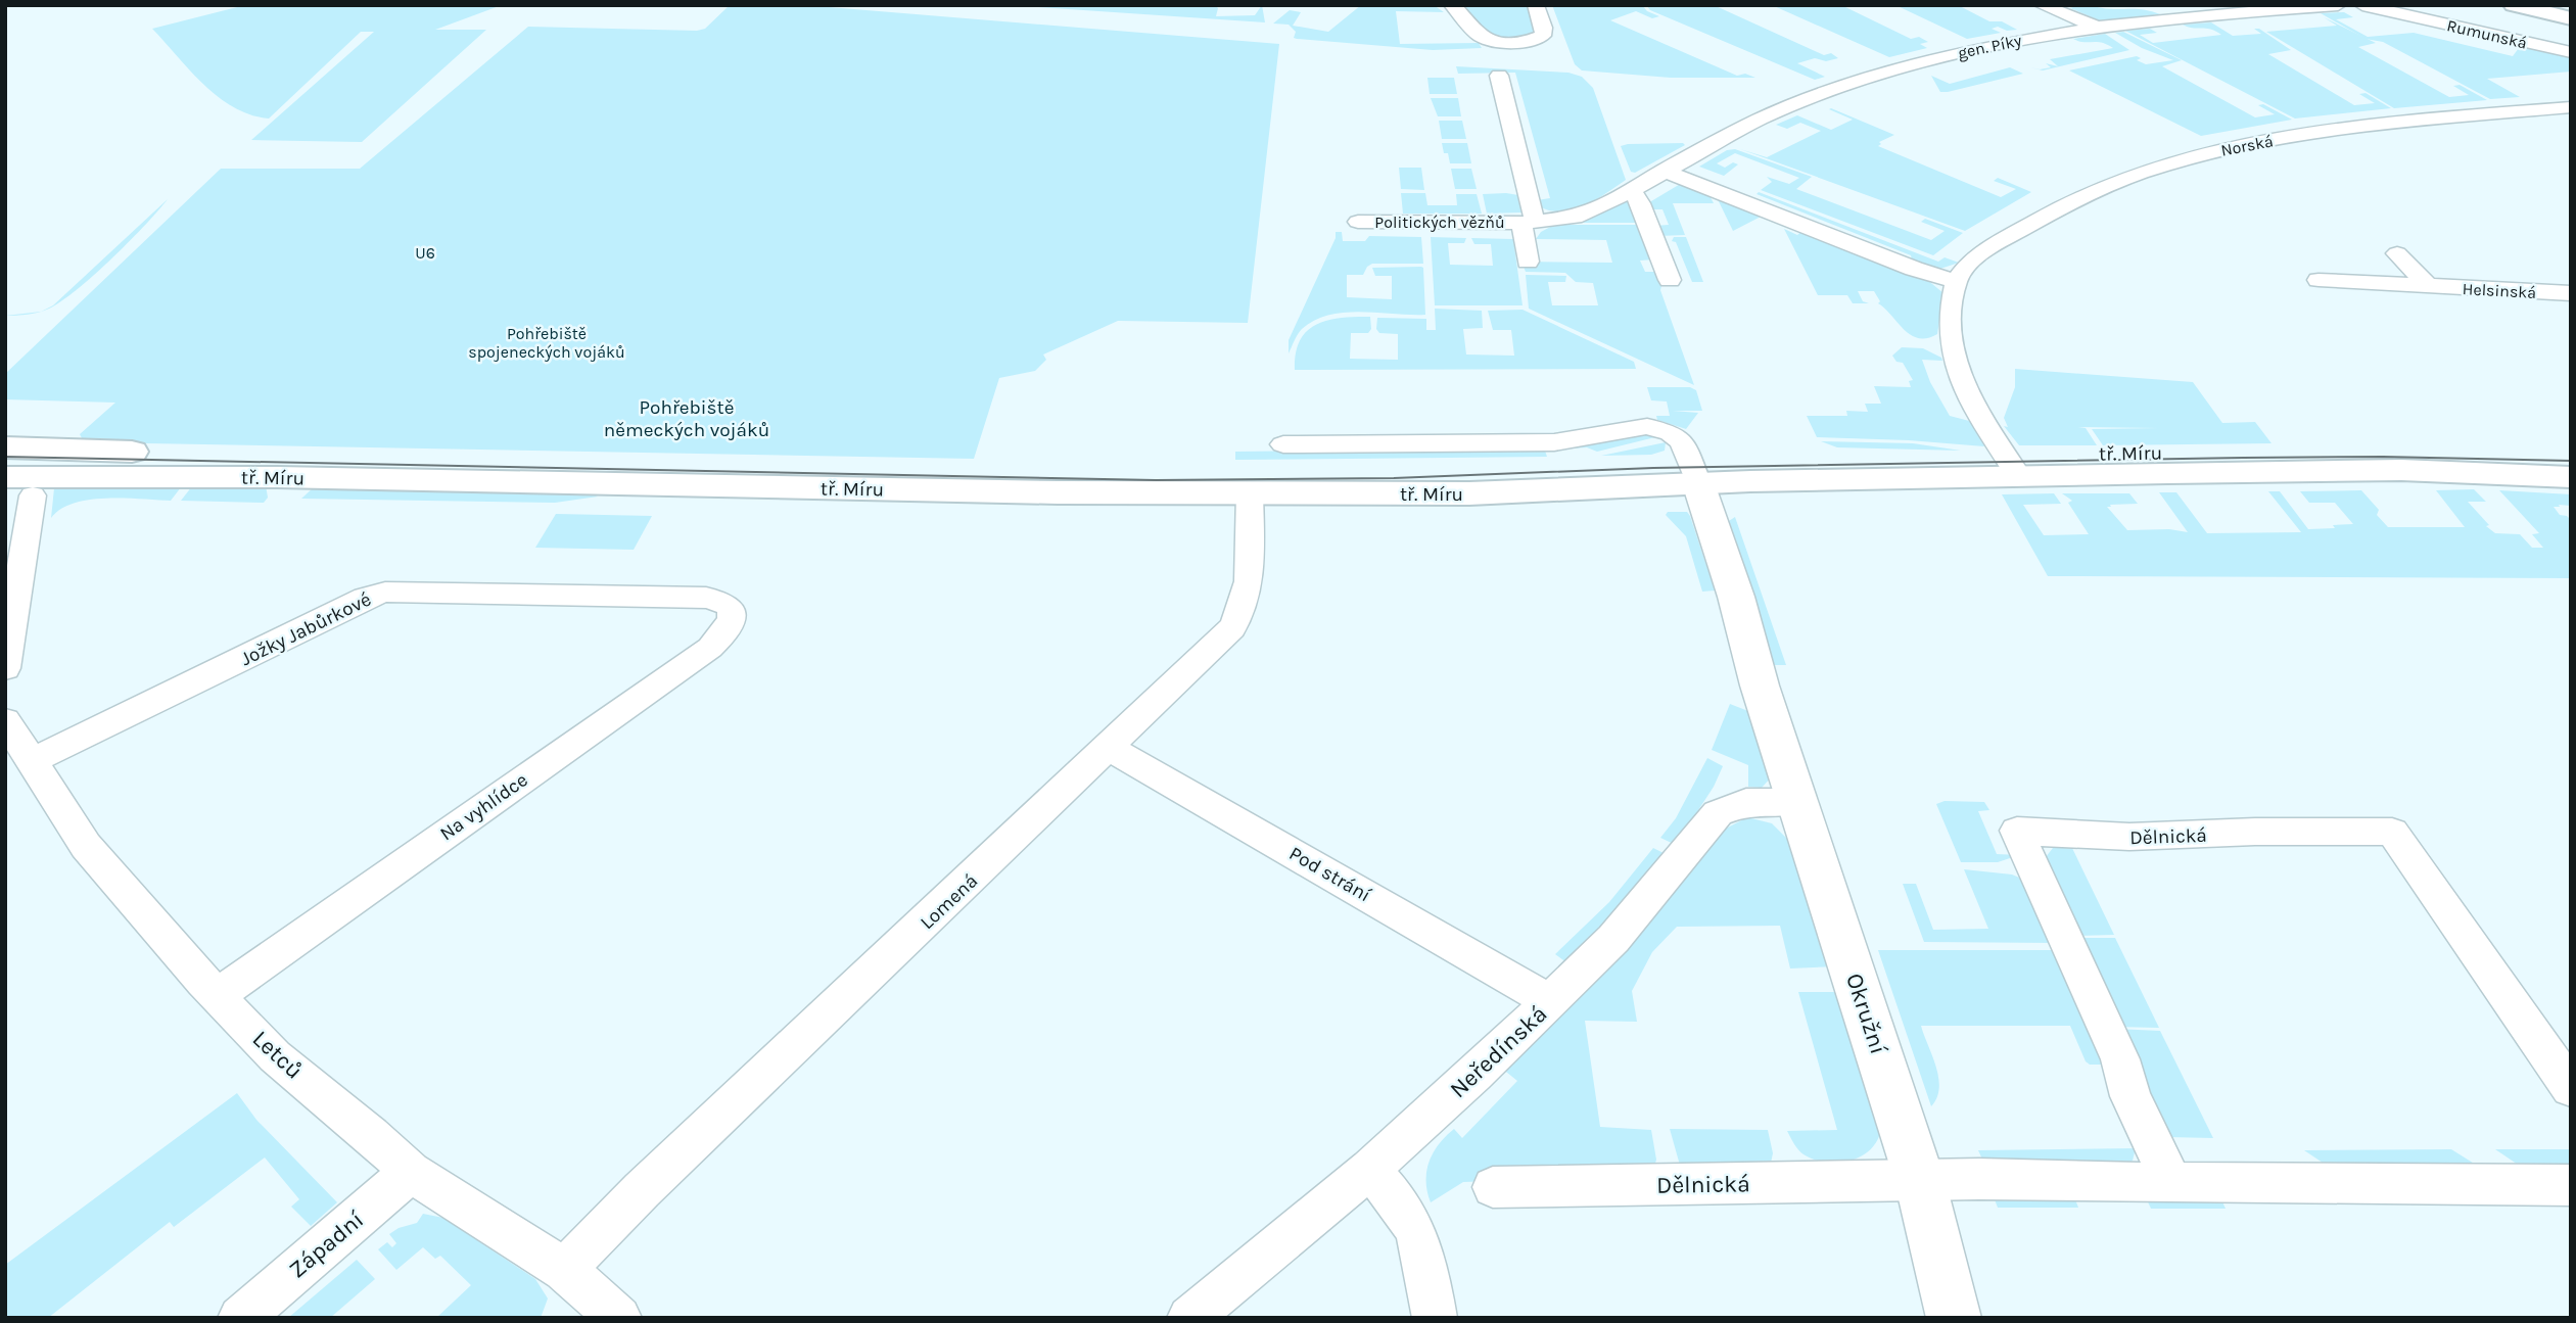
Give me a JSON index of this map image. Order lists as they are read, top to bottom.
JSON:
{
  "streets": {
    "main road": ["tř. Míru"],
    "street": [
      "Rumunská",
      "gen. Píky",
      "Norská",
      "Politických vězňů",
      "Helsinská",
      "Jožky Jabůrkové",
      "Na vyhlídce",
      "Dělnická",
      "Pod strání",
      "Lomená",
      "Okružní",
      "Neředínská",
      "Letců",
      "Západní"
    ]
  },
  "crossings": [
    ["gen. Píky", "Politických vězňů"],
    ["tř. Míru", "Lomená"],
    ["tř. Míru", "Okružní"],
    ["Jožky Jabůrkové", "Na vyhlídce"],
    ["Jožky Jabůrkové", "Letců"],
    ["Na vyhlídce", "Letců"],
    ["Dělnická", "Okružní"],
    ["Pod strání", "Lomená"],
    ["Pod strání", "Neředínská"],
    ["Lomená", "Letců"],
    ["Okružní", "Neředínská"],
    ["Letců", "Západní"]
  ],
  "parks": ["U6", "Pohřebiště spojeneckých vojáků", "Pohřebiště německých vojáků"]
}
